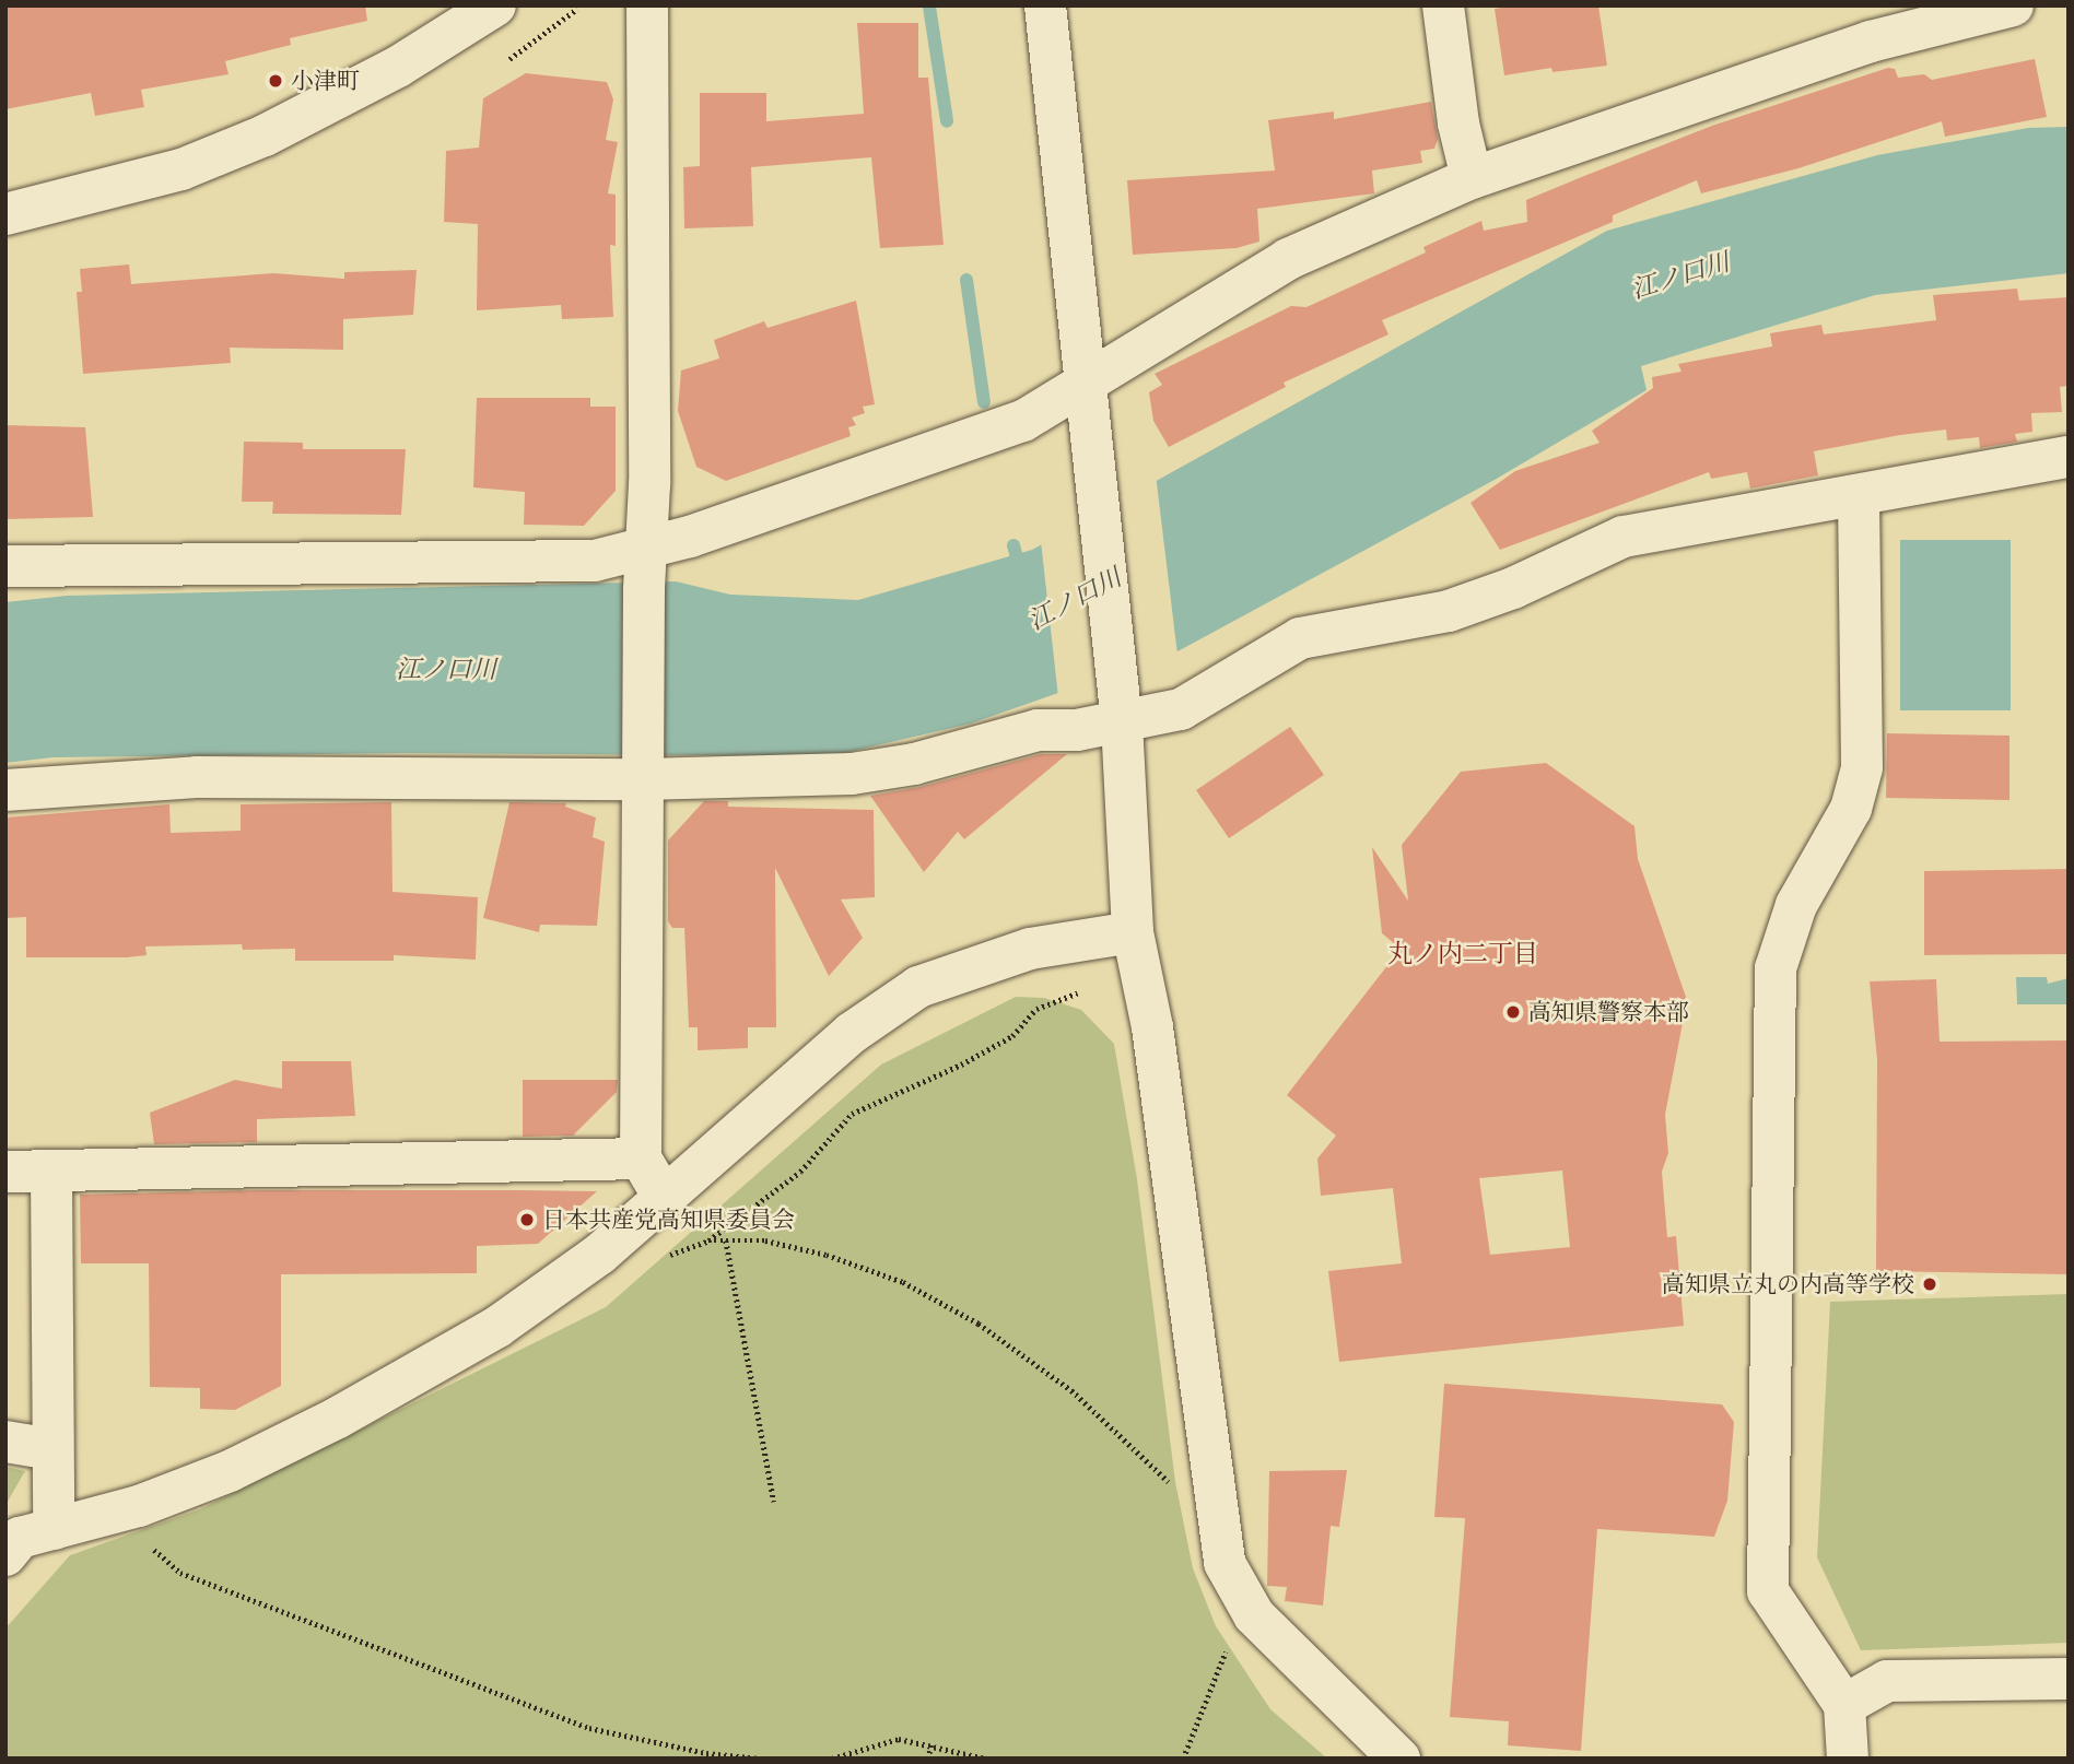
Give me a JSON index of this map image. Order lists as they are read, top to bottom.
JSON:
{
  "districts": ["丸ノ内二丁目"],
  "water": ["江ノ口川"],
  "places": [
    "小津町",
    "高知県警察本部",
    "日本共産党高知県委員会",
    "高知県立丸の内高等学校"
  ]
}
